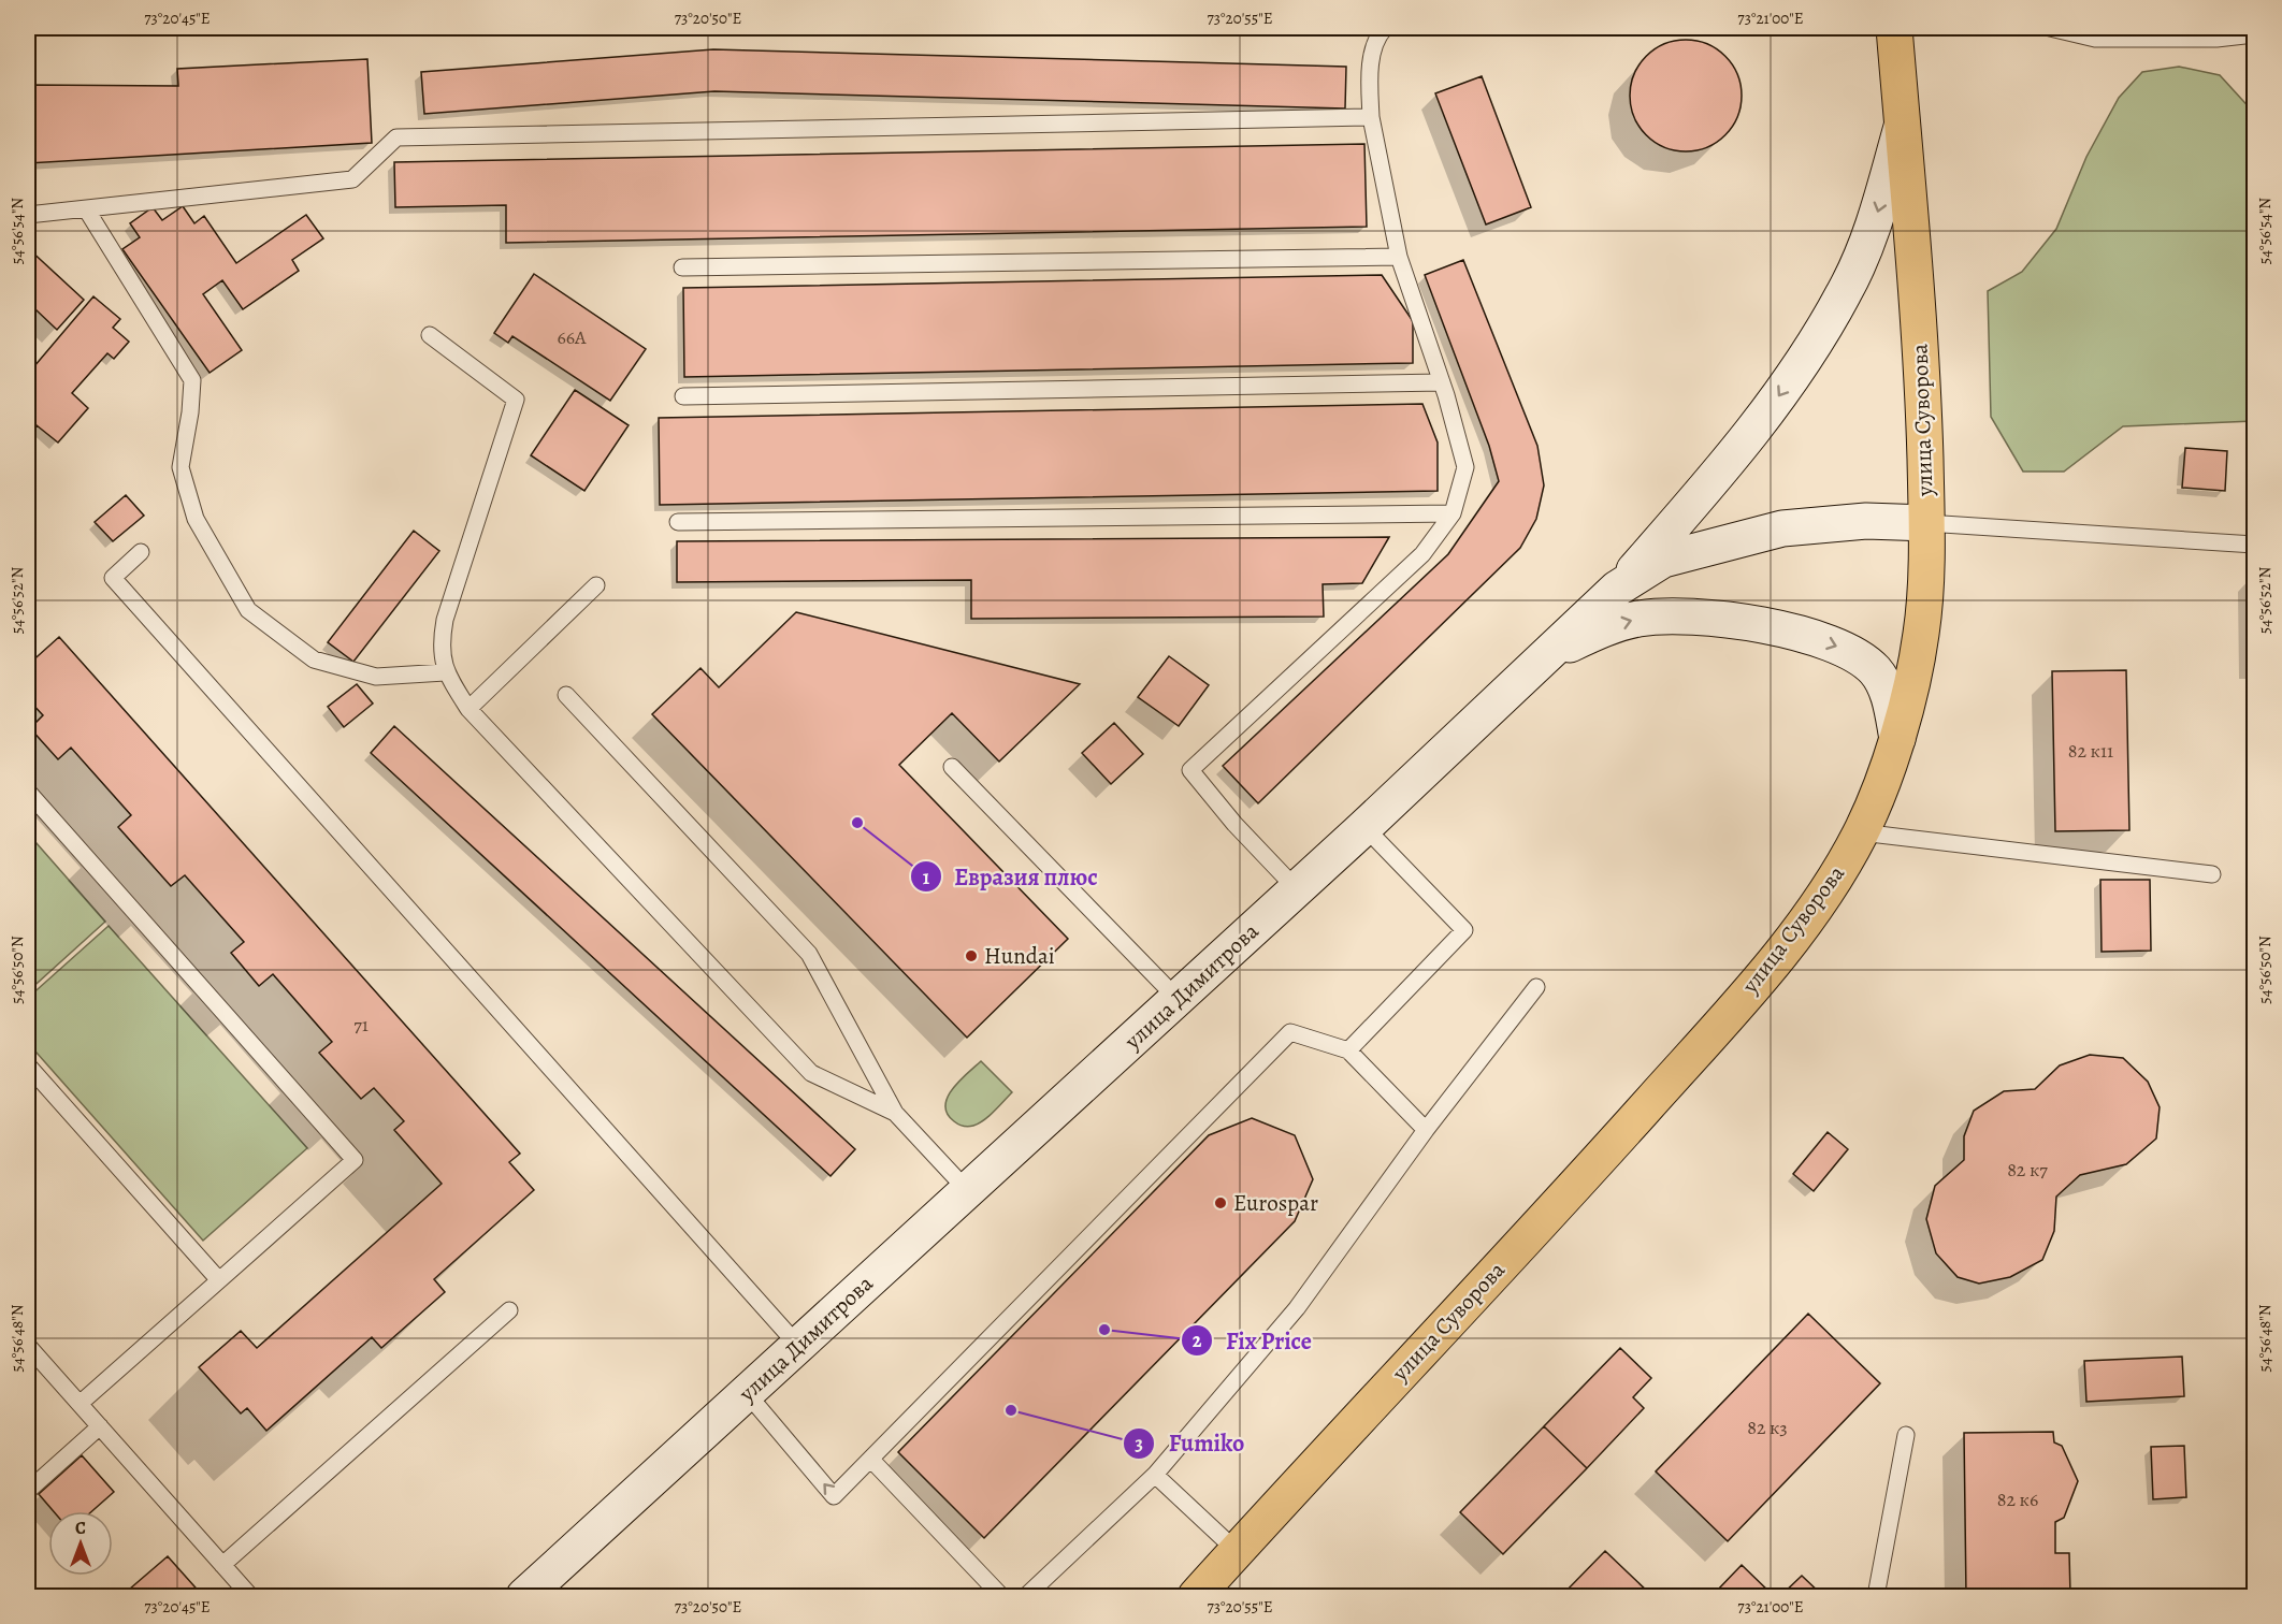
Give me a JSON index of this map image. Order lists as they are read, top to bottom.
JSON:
{
  "streets": {
    "main road": ["улица Суворова", "улица Димитрова"]
  },
  "crossings": [
    ["улица Суворова", "улица Димитрова"]
  ],
  "places": [
    "Евразия плюс",
    "Hundai",
    "Eurospar",
    "Fix Price",
    "Fumiko"
  ],
  "house_numbers": [
    "66А",
    "82 к11",
    "71",
    "82 к7",
    "82 к3",
    "82 к6"
  ],
  "north": "top",
  "coordinates": [
    "73°20'45\"E",
    "73°20'50\"E",
    "73°20'55\"E",
    "73°21'00\"E",
    "54°56'54\"N",
    "54°56'52\"N",
    "54°56'50\"N",
    "54°56'48\"N"
  ]
}
